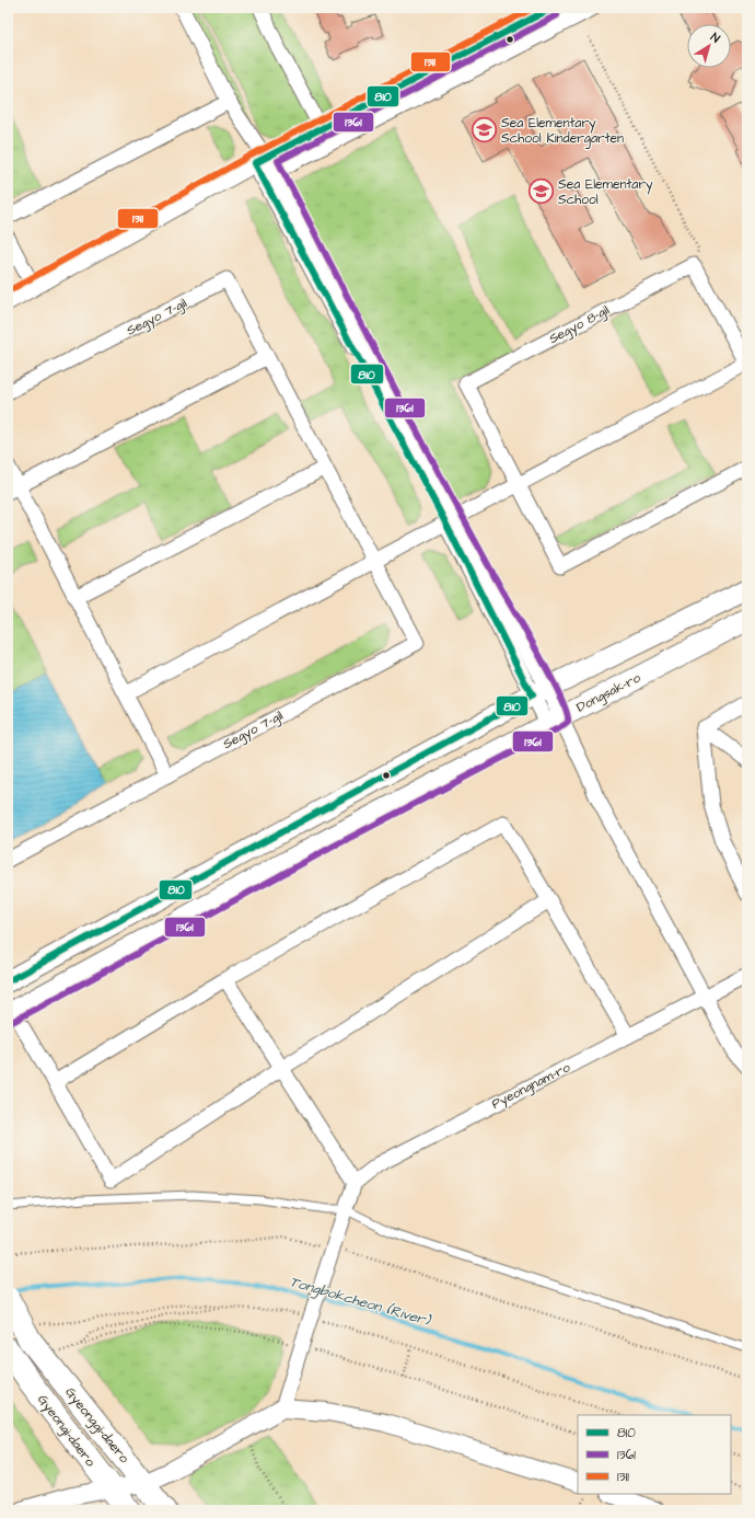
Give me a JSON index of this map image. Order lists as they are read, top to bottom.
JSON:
{
  "streets": {
    "main road": ["Dongsak-ro", "Gyeonggi-daero", "Gyeongi-daero"],
    "street": ["Segyo 7-gil", "Segyo 8-gil", "Pyeongnam-ro"]
  },
  "water": ["Tongbokcheon (River)"],
  "places": {
    "school or university": ["Sea Elementary School Kindergarten", "Sea Elementary School"]
  },
  "lines": ["transit line 810", "transit line 1311", "transit line 1361"],
  "legend": ["810", "1361", "1311"],
  "north": "top right"
}
